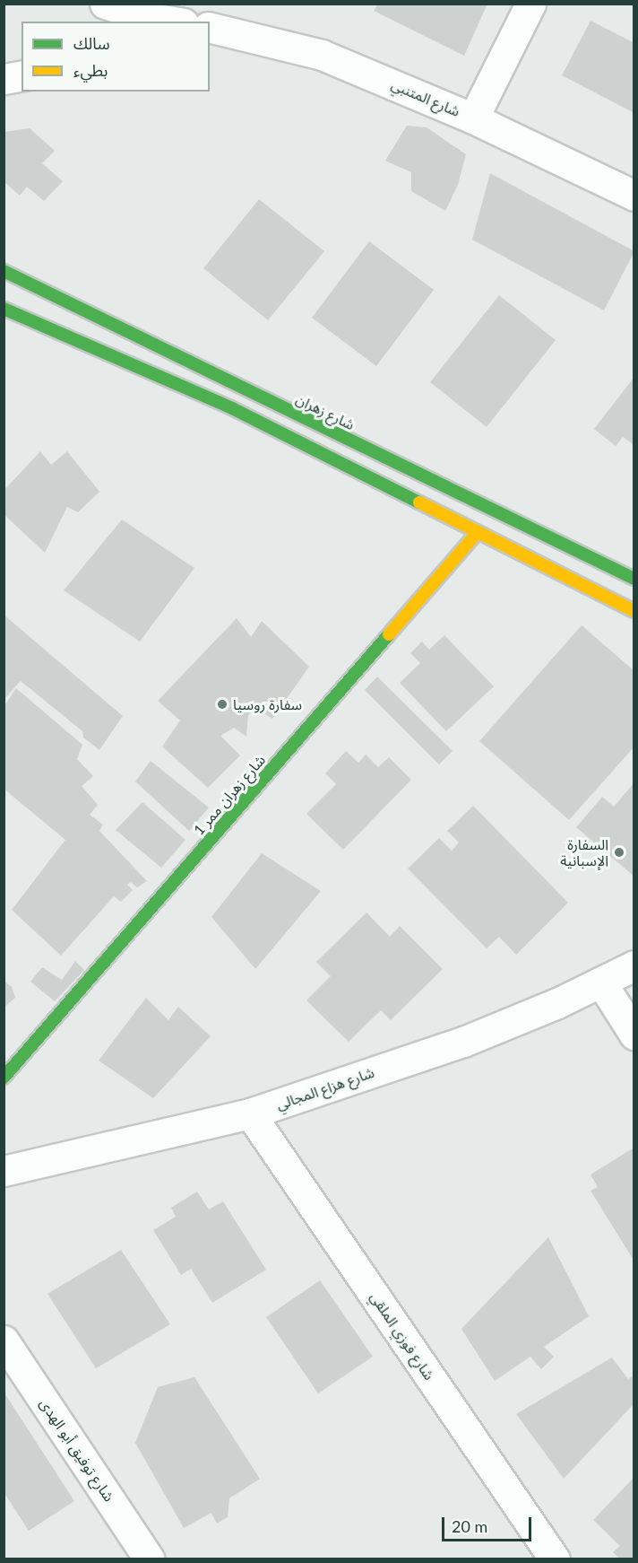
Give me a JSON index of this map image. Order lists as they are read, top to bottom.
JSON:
{
  "streets": {
    "main road": ["شارع زهران", "شارع زهران ممر 1"],
    "street": [
      "شارع المتنبي",
      "شارع هزاع المجالي",
      "شارع فوزي الملقي",
      "شارع توفيق أبو الهدى"
    ]
  },
  "crossings": [
    ["شارع هزاع المجالي", "شارع فوزي الملقي"]
  ],
  "places": ["سفارة روسيا", "السفارة الإسبانية"],
  "legend": ["سالك", "بطيء"],
  "scale_bar": "20 m"
}
